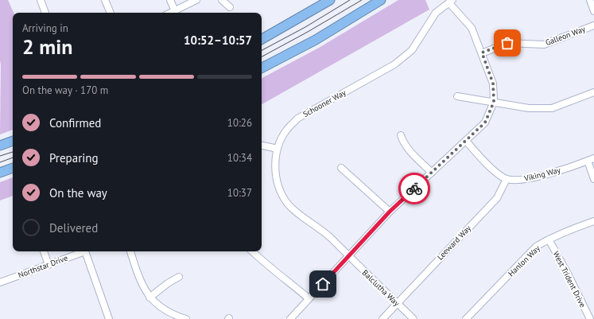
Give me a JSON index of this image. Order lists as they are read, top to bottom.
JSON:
{
  "streets": {
    "street": [
      "Galleon Way",
      "Schooner Way",
      "Viking Way",
      "Leeward Way",
      "Hanlon Way",
      "Northstar Drive",
      "West Trident Drive",
      "Balclutha Way"
    ]
  },
  "crossings": [
    ["Schooner Way", "Balclutha Way"],
    ["Viking Way", "Leeward Way"],
    ["Leeward Way", "Balclutha Way"],
    ["Hanlon Way", "West Trident Drive"]
  ],
  "page": {
    "heading": ["2 min", "Arriving in", "10:52–10:57"],
    "bar": "On the way · 170 m",
    "list": [
      ["Confirmed", "10:26"],
      ["Preparing", "10:34"],
      ["On the way", "10:37"],
      "Delivered"
    ]
  }
}
